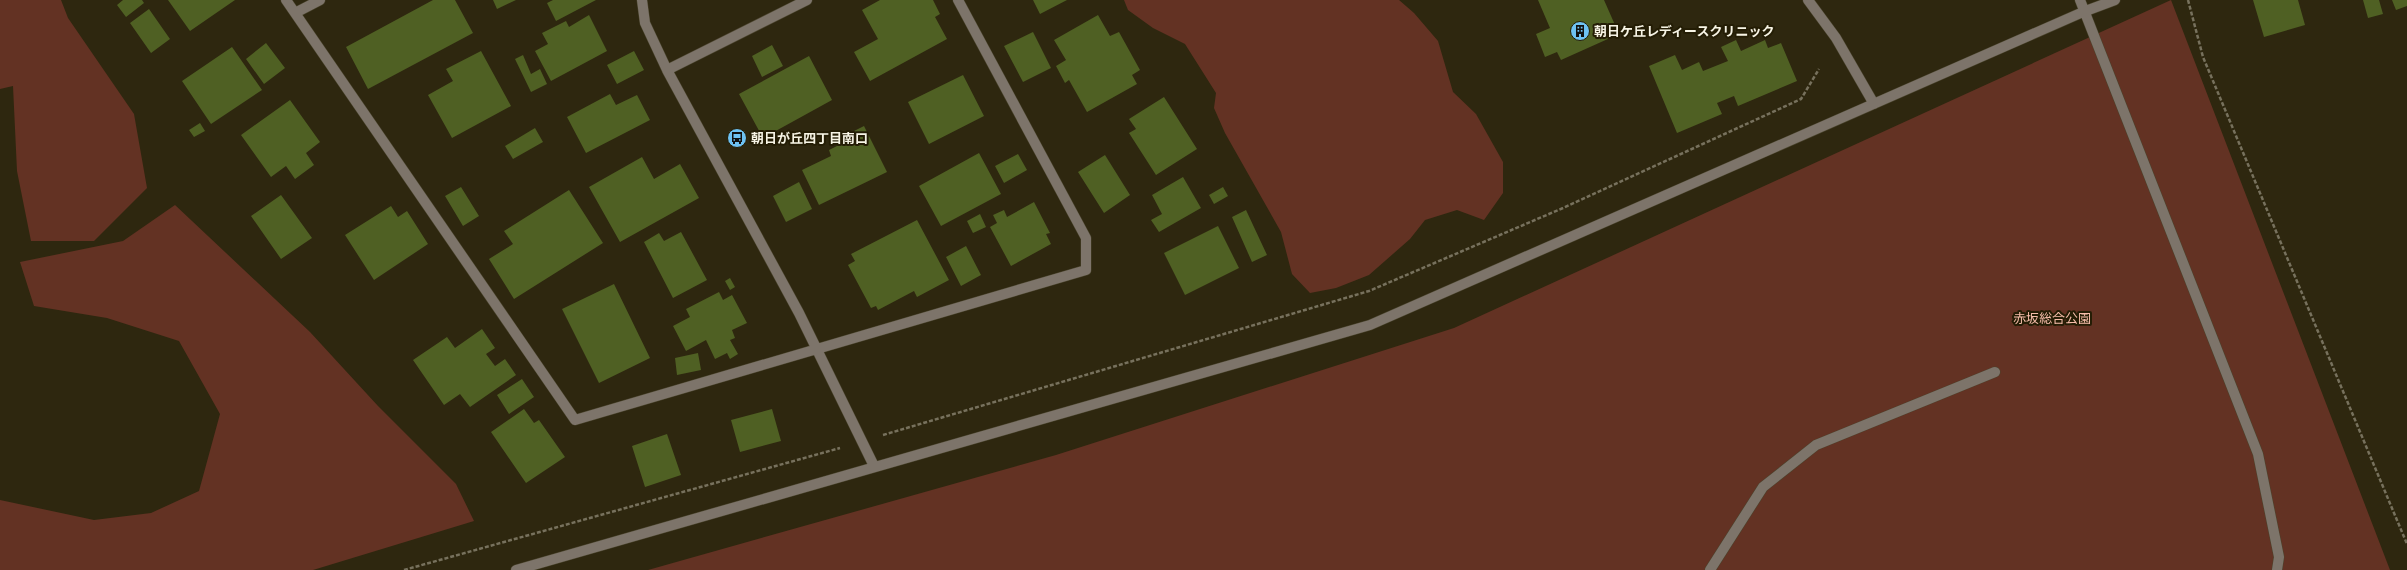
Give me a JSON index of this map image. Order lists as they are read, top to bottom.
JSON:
{
  "parks": ["赤坂総合公園"],
  "places": {
    "building": ["朝日ケ丘レディースクリニック"],
    "bus stop": ["朝日が丘四丁目南口"]
  }
}
